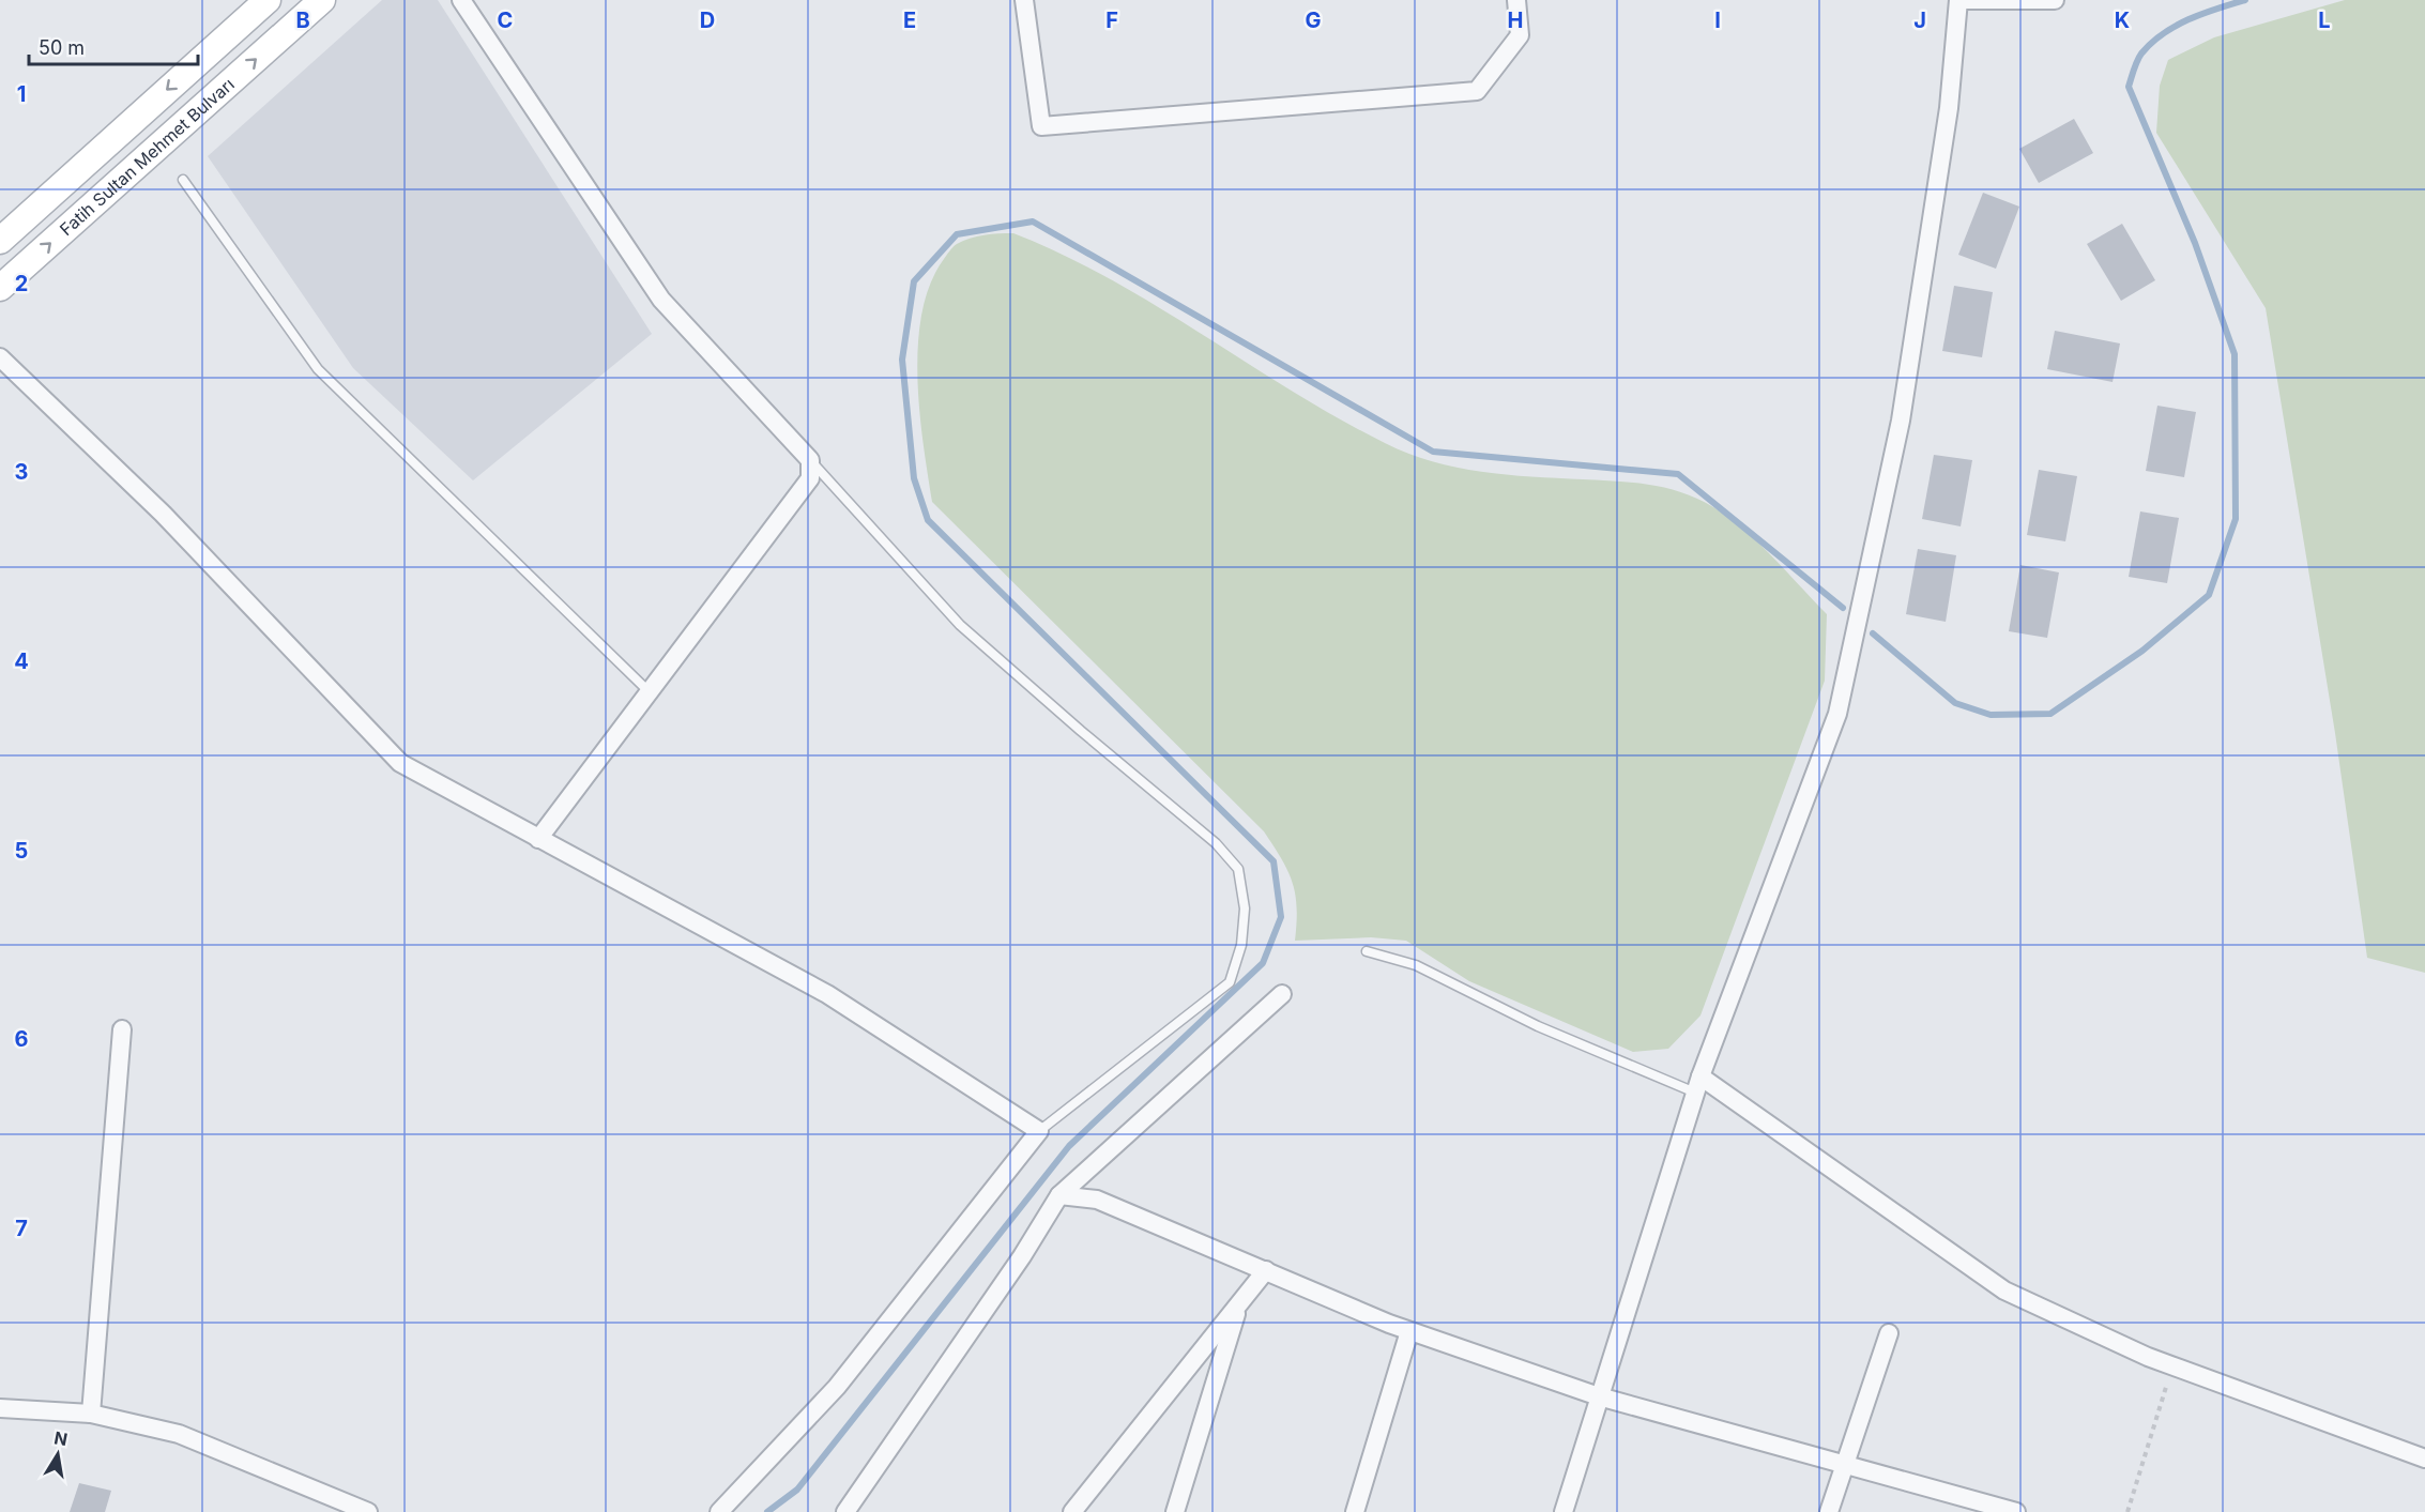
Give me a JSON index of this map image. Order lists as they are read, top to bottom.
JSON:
{
  "streets": {
    "street": ["Fatih Sultan Mehmet Bulvarı"]
  },
  "scale_bar": "50 m",
  "north": "top",
  "grid": {
    "columns": [
      "B",
      "C",
      "D",
      "E",
      "F",
      "G",
      "H",
      "I",
      "J",
      "K",
      "L"
    ],
    "rows": [
      "1",
      "2",
      "3",
      "4",
      "5",
      "6",
      "7"
    ]
  }
}
